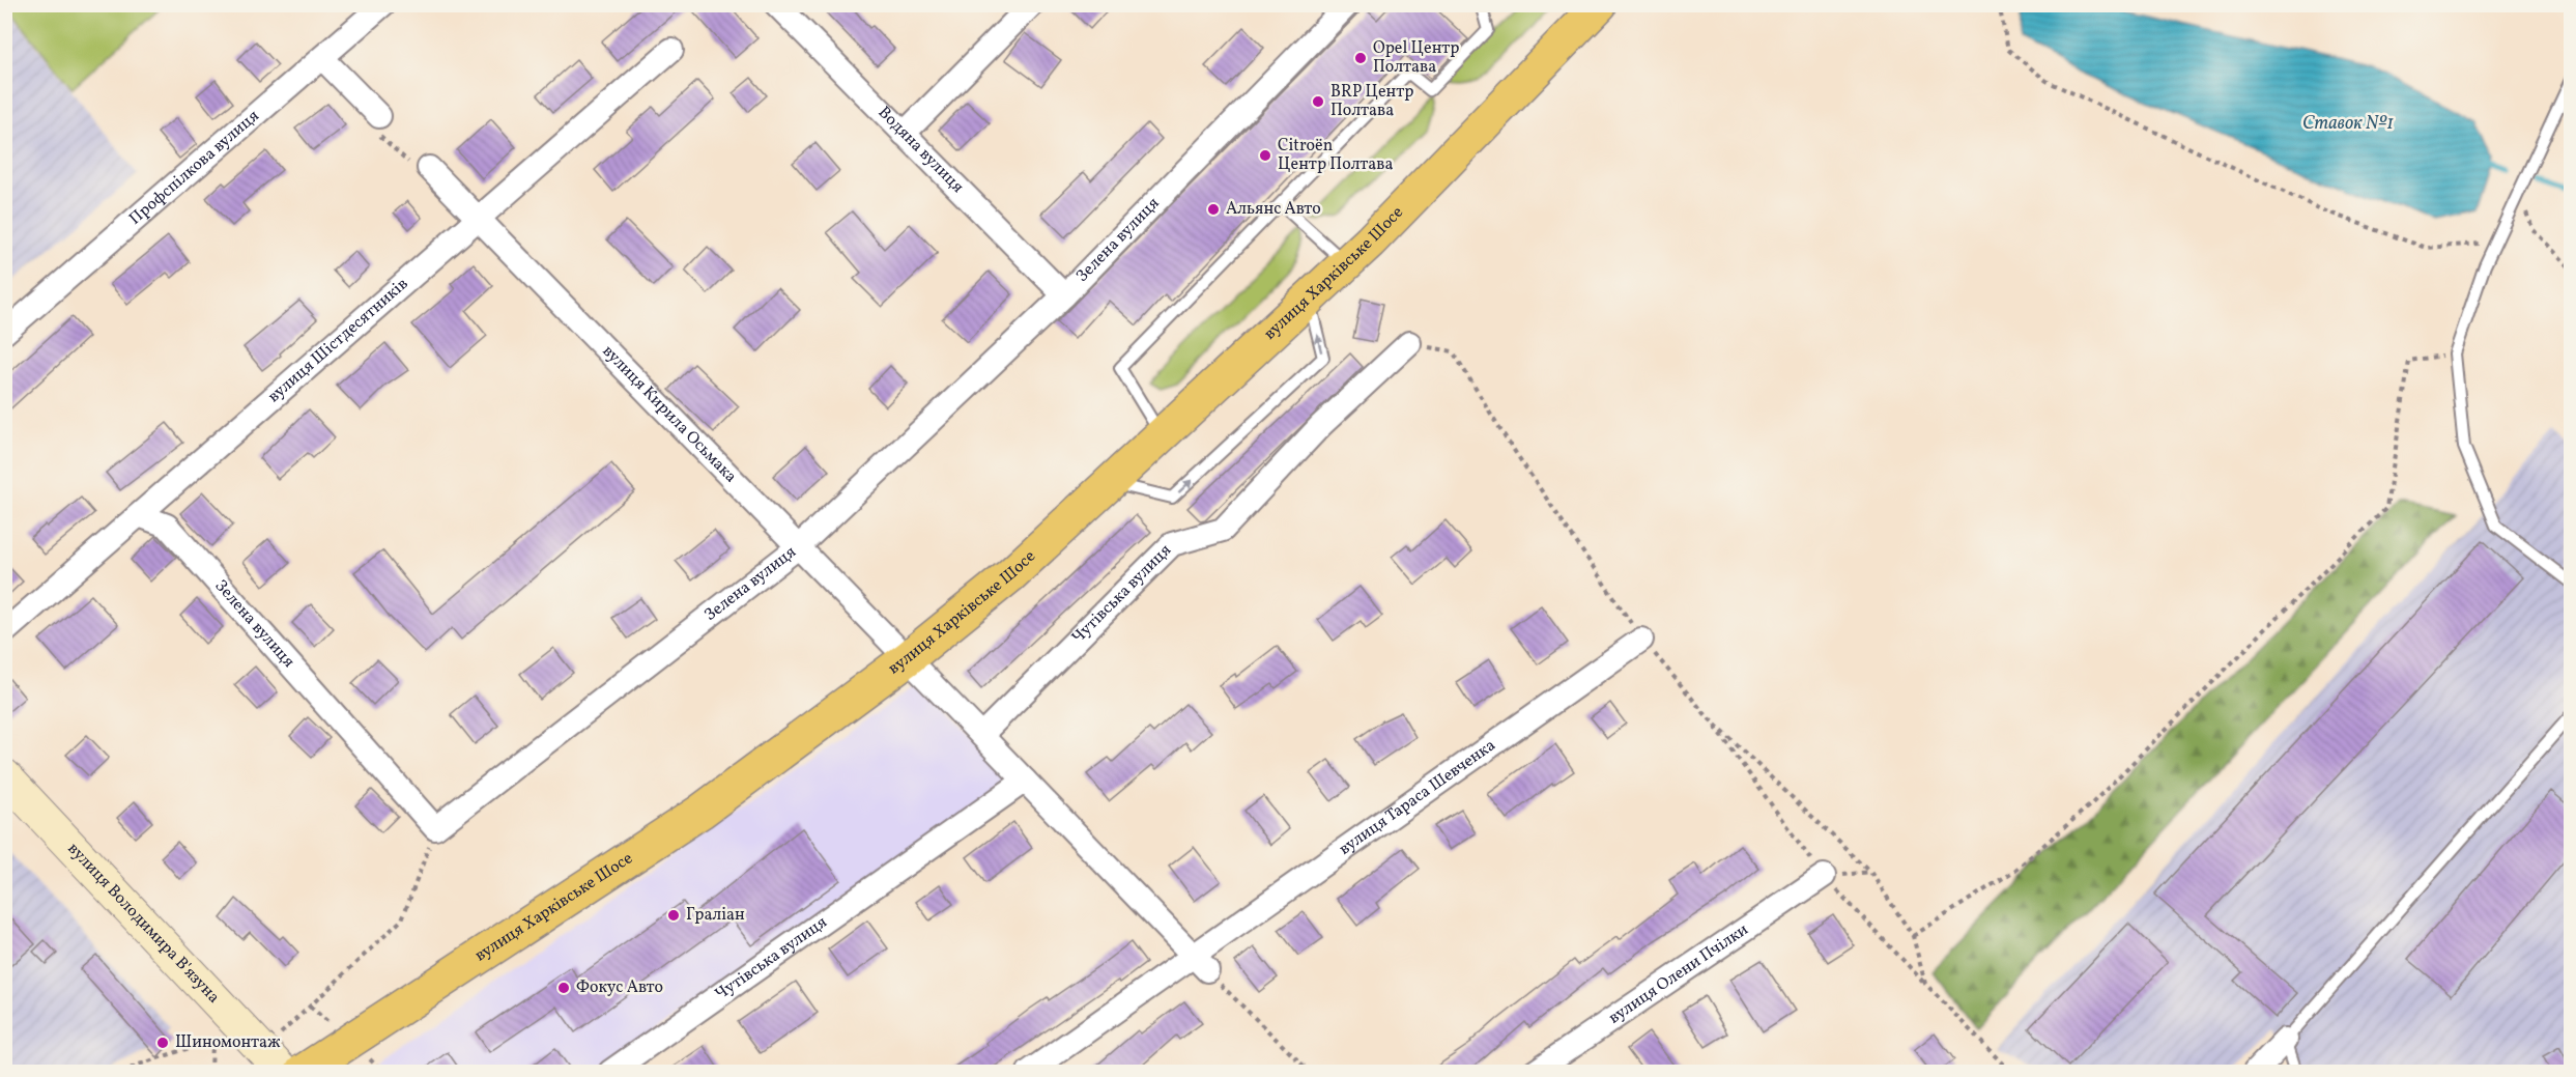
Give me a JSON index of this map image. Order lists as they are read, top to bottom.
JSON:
{
  "streets": {
    "highway": ["вулиця Харківське Шосе"],
    "main road": ["вулиця Володимира В'язуна"],
    "street": [
      "Водяна вулиця",
      "Профспілкова вулиця",
      "Зелена вулиця",
      "вулиця Шістдесятників",
      "вулиця Кирила Осьмака",
      "Чутівська вулиця",
      "вулиця Тараса Шевченка",
      "вулиця Олени Пчілки"
    ]
  },
  "crossings": [
    ["Водяна вулиця", "Зелена вулиця"],
    ["Зелена вулиця", "вулиця Шістдесятників"],
    ["Зелена вулиця", "вулиця Кирила Осьмака"],
    ["вулиця Харківське Шосе", "вулиця Кирила Осьмака"],
    ["вулиця Шістдесятників", "вулиця Кирила Осьмака"],
    ["вулиця Кирила Осьмака", "Чутівська вулиця"],
    ["вулиця Кирила Осьмака", "вулиця Тараса Шевченка"]
  ],
  "water": ["Ставок №1"],
  "places": [
    "Opel Центр Полтава",
    "BRP Центр Полтава",
    "Citroën Центр Полтава",
    "Альянс Авто",
    "Граліан",
    "Фокус Авто",
    "Шиномонтаж"
  ]
}
